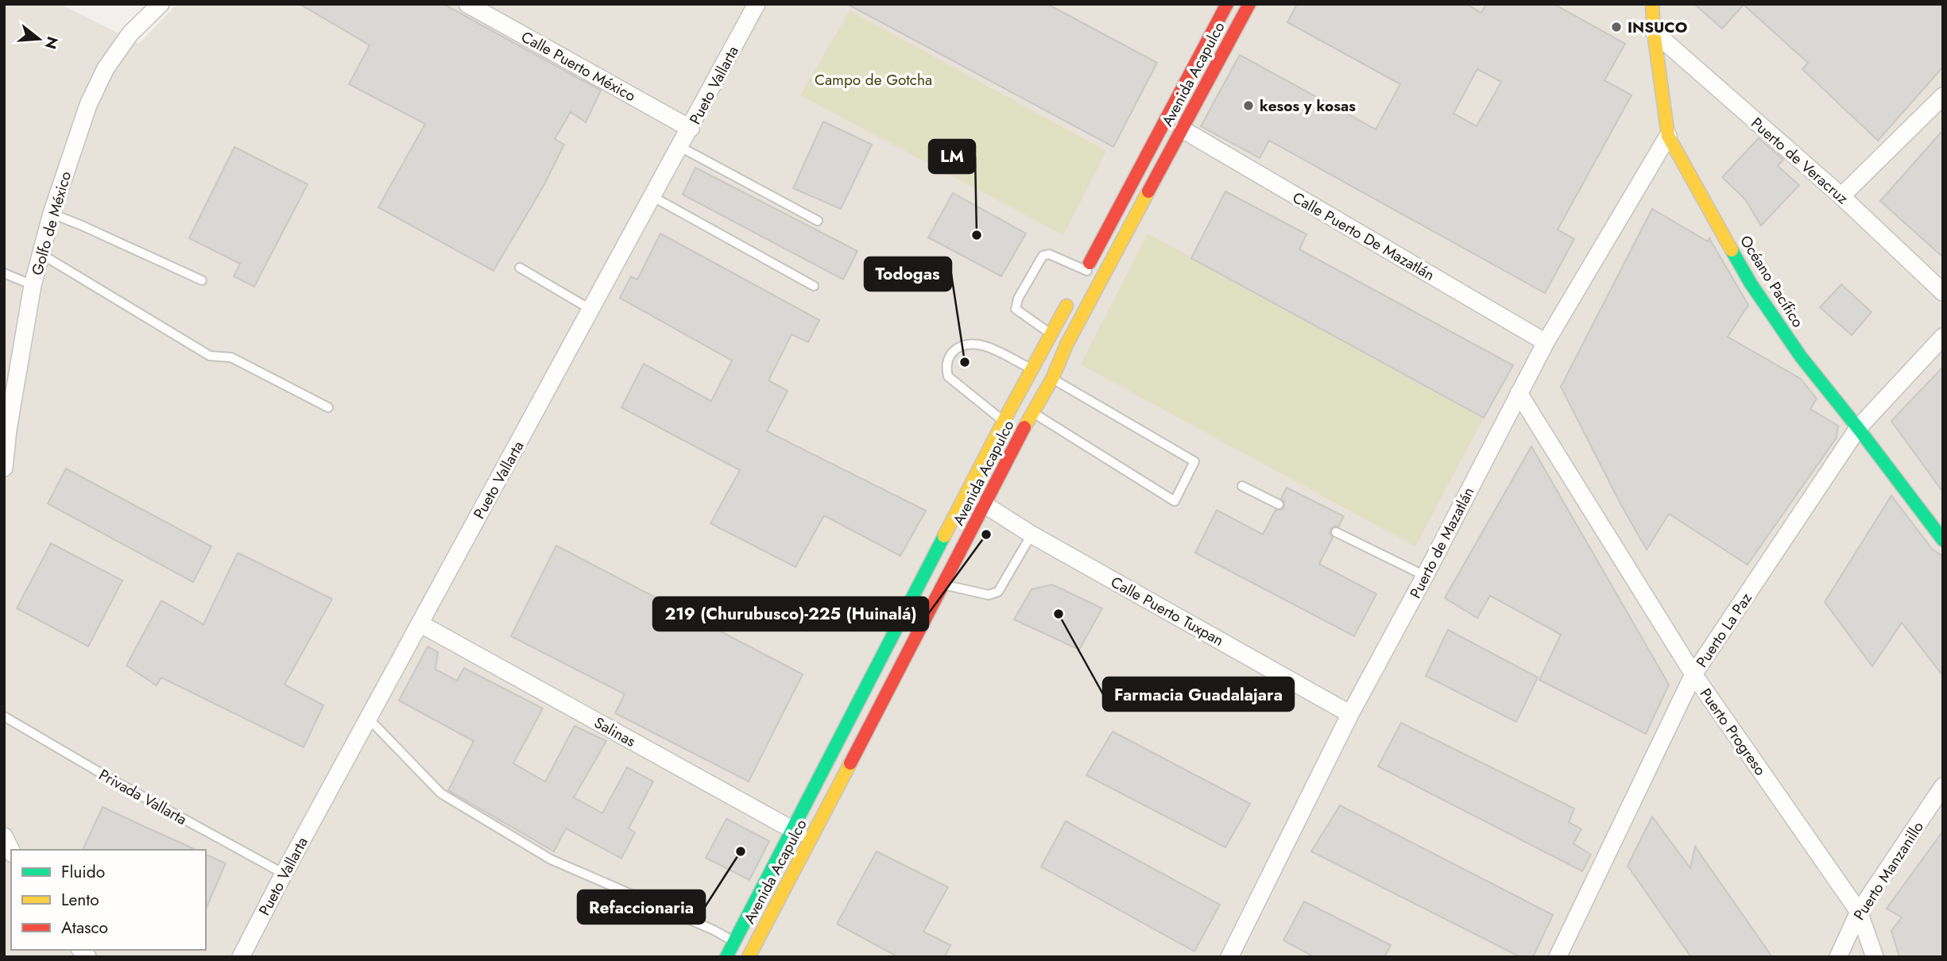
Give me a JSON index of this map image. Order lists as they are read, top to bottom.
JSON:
{
  "streets": {
    "main road": ["Avenida Acapulco", "Océano Pacífico"],
    "street": [
      "Calle Puerto México",
      "Pueto Vallarta",
      "Puerto de Veracruz",
      "Golfo de México",
      "Calle Puerto De Mazatlán",
      "Puerto de Mazatlán",
      "Calle Puerto Tuxpan",
      "Puerto La Paz",
      "Salinas",
      "Puerto Progreso",
      "Puerto Manzanillo"
    ],
    "lane": ["Privada Vallarta"]
  },
  "crossings": [
    ["Calle Puerto México", "Pueto Vallarta"],
    ["Avenida Acapulco", "Calle Puerto De Mazatlán"],
    ["Avenida Acapulco", "Calle Puerto Tuxpan"],
    ["Avenida Acapulco", "Salinas"],
    ["Pueto Vallarta", "Salinas"],
    ["Pueto Vallarta", "Privada Vallarta"],
    ["Puerto de Veracruz", "Océano Pacífico"],
    ["Calle Puerto De Mazatlán", "Puerto de Mazatlán"],
    ["Océano Pacífico", "Puerto de Mazatlán"],
    ["Océano Pacífico", "Puerto La Paz"],
    ["Puerto de Mazatlán", "Calle Puerto Tuxpan"],
    ["Puerto de Mazatlán", "Puerto Progreso"],
    ["Puerto La Paz", "Puerto Progreso"],
    ["Puerto Progreso", "Puerto Manzanillo"]
  ],
  "parks": ["Campo de Gotcha"],
  "places": [
    "INSUCO",
    "kesos y kosas",
    "LM",
    "Todogas",
    "219 (Churubusco)-225 (Huinalá)",
    "Farmacia Guadalajara",
    "Refaccionaria"
  ],
  "legend": ["Fluido", "Lento", "Atasco"],
  "north": "right"
}
